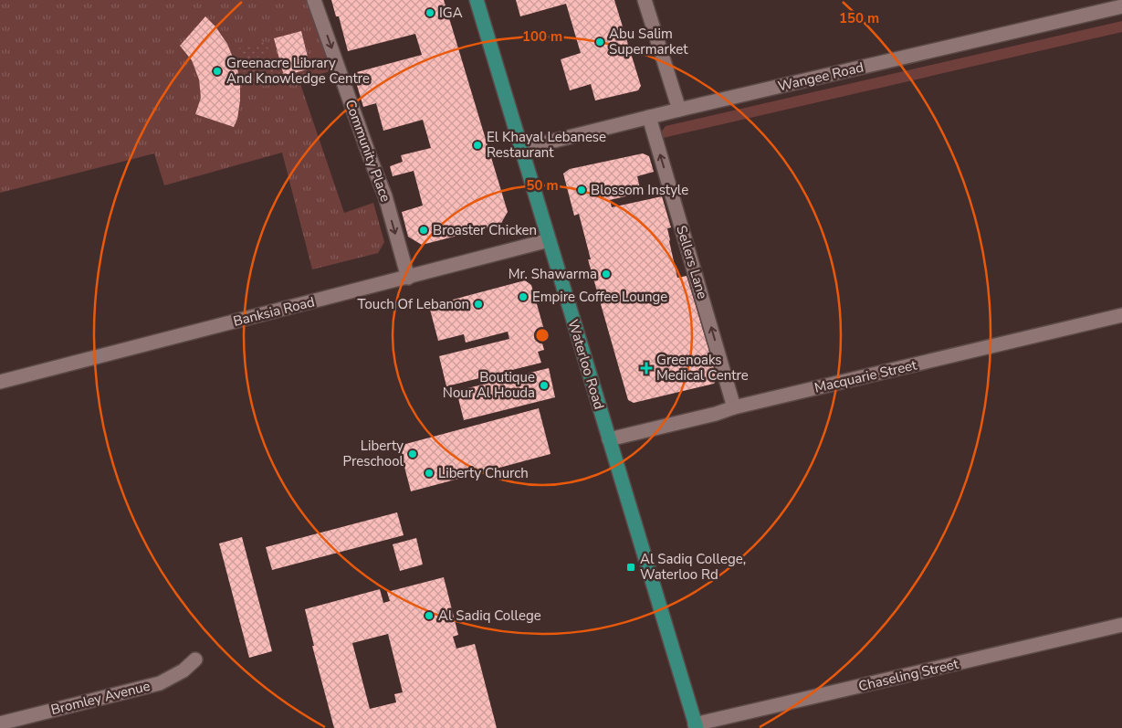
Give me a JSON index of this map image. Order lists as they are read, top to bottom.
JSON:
{
  "streets": {
    "main road": ["Waterloo Road"],
    "street": [
      "Wangee Road",
      "Community Place",
      "Sellers Lane",
      "Banksia Road",
      "Macquarie Street",
      "Chaseling Street",
      "Bromley Avenue"
    ]
  },
  "crossings": [
    ["Wangee Road", "Sellers Lane"],
    ["Wangee Road", "Waterloo Road"],
    ["Community Place", "Banksia Road"],
    ["Sellers Lane", "Macquarie Street"],
    ["Banksia Road", "Waterloo Road"],
    ["Waterloo Road", "Macquarie Street"],
    ["Waterloo Road", "Chaseling Street"]
  ],
  "one_way": ["Community Place", "Sellers Lane"],
  "places": {
    "other": [
      "IGA",
      "Abu Salim Supermarket",
      "Greenacre Library And Knowledge Centre",
      "El Khayal Lebanese Restaurant",
      "Blossom Instyle",
      "Broaster Chicken",
      "Mr. Shawarma",
      "Empire Coffee Lounge",
      "Touch Of Lebanon",
      "Boutique Nour Al Houda",
      "Liberty Preschool",
      "Liberty Church",
      "Al Sadiq College"
    ],
    "health": ["Greenoaks Medical Centre"],
    "transit": ["Al Sadiq College, Waterloo Rd"]
  },
  "rings": ["150 m", "100 m", "50 m"]
}
